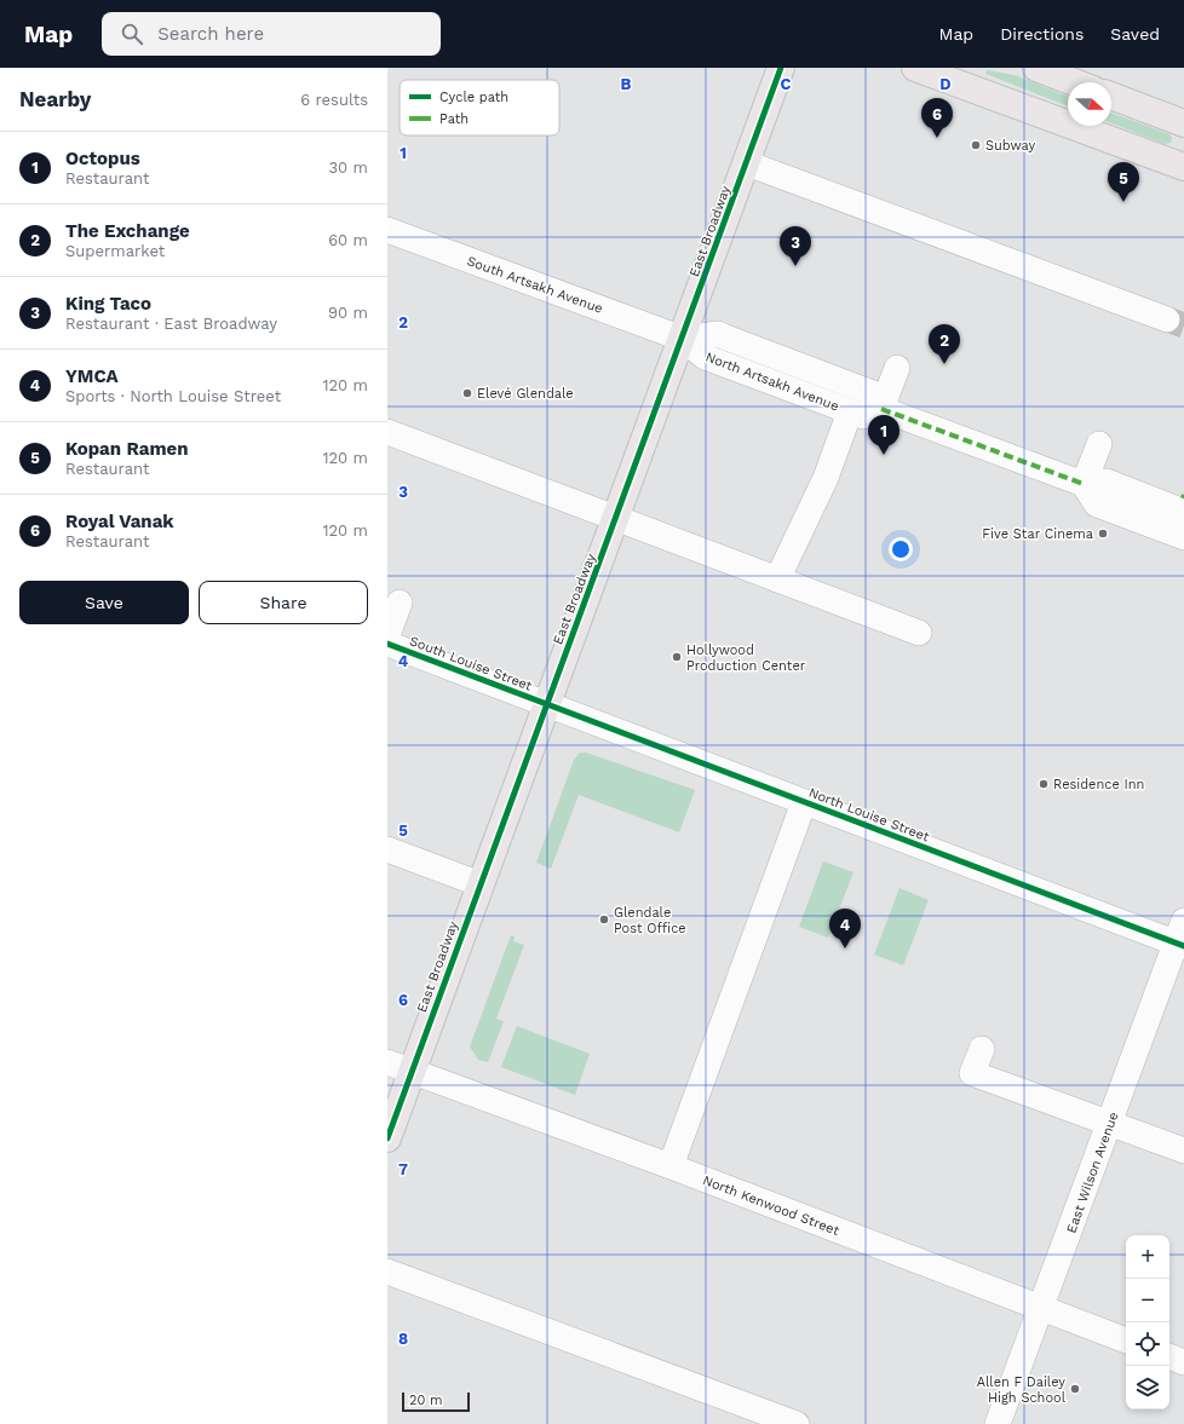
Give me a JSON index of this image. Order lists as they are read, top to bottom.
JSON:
{
  "streets": {
    "main road": ["East Broadway"],
    "street": [
      "South Artsakh Avenue",
      "North Artsakh Avenue",
      "South Louise Street",
      "North Louise Street",
      "East Wilson Avenue",
      "North Kenwood Street"
    ]
  },
  "crossings": [
    ["East Broadway", "South Artsakh Avenue"],
    ["East Broadway", "North Artsakh Avenue"],
    ["East Broadway", "South Louise Street"],
    ["East Broadway", "North Louise Street"],
    ["East Broadway", "North Kenwood Street"],
    ["South Artsakh Avenue", "North Artsakh Avenue"],
    ["South Louise Street", "North Louise Street"],
    ["North Louise Street", "East Wilson Avenue"],
    ["East Wilson Avenue", "North Kenwood Street"]
  ],
  "places": [
    "Subway",
    "Elevé Glendale",
    "Five Star Cinema",
    "Hollywood Production Center",
    "Residence Inn",
    "Glendale Post Office",
    "Allen F Dailey High School"
  ],
  "legend": ["Cycle path", "Path"],
  "scale_bar": "20 m",
  "north": "right",
  "page": {
    "header": "Map",
    "search": "Search here",
    "nav": ["Map", "Directions", "Saved"],
    "heading": ["Nearby", "6 results"],
    "pins": [
      "6",
      "5",
      "3",
      "2",
      "1",
      "4"
    ],
    "list": [
      {
        "mark": "1",
        "name": "Octopus",
        "note": "Restaurant",
        "value": "30 m"
      },
      {
        "mark": "2",
        "name": "The Exchange",
        "note": "Supermarket",
        "value": "60 m"
      },
      {
        "mark": "3",
        "name": "King Taco",
        "note": "Restaurant · East Broadway",
        "value": "90 m"
      },
      {
        "mark": "4",
        "name": "YMCA",
        "note": "Sports · North Louise Street",
        "value": "120 m"
      },
      {
        "mark": "5",
        "name": "Kopan Ramen",
        "note": "Restaurant",
        "value": "120 m"
      },
      {
        "mark": "6",
        "name": "Royal Vanak",
        "note": "Restaurant",
        "value": "120 m"
      }
    ],
    "buttons": ["Save", "Share"],
    "map_buttons": ["+", "−"],
    "scale": "20 m"
  },
  "grid": {
    "columns": ["B", "C", "D"],
    "rows": [
      "1",
      "2",
      "3",
      "4",
      "5",
      "6",
      "7",
      "8"
    ]
  }
}
